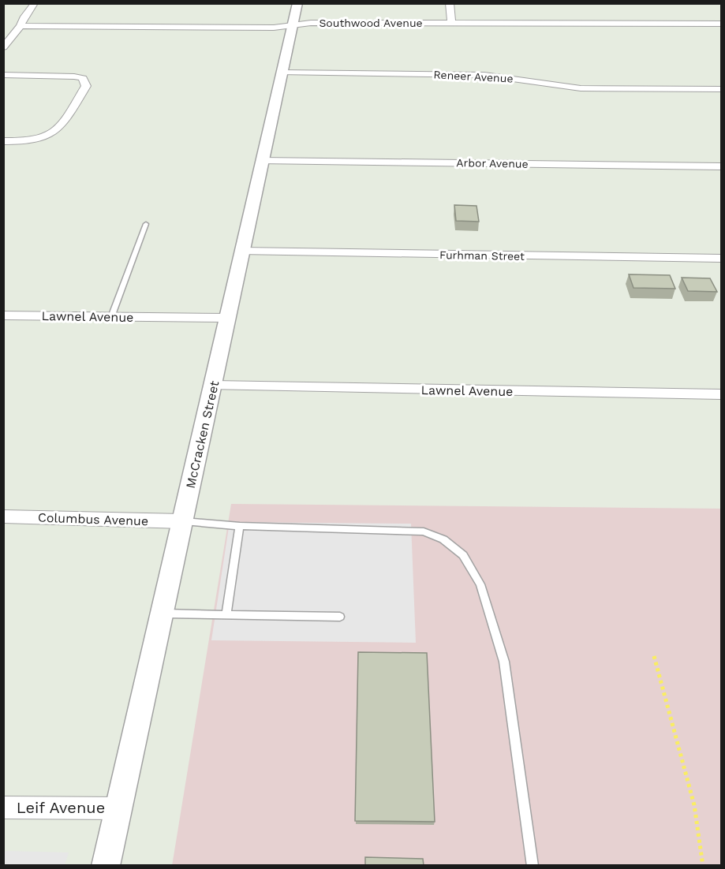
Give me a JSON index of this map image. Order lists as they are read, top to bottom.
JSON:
{
  "streets": {
    "street": [
      "Southwood Avenue",
      "Reneer Avenue",
      "Arbor Avenue",
      "Furhman Street",
      "Lawnel Avenue",
      "McCracken Street",
      "Columbus Avenue",
      "Leif Avenue"
    ]
  },
  "crossings": [
    ["Southwood Avenue", "McCracken Street"],
    ["Reneer Avenue", "McCracken Street"],
    ["Arbor Avenue", "McCracken Street"],
    ["Furhman Street", "McCracken Street"],
    ["Lawnel Avenue", "McCracken Street"],
    ["McCracken Street", "Columbus Avenue"],
    ["McCracken Street", "Leif Avenue"]
  ]
}
